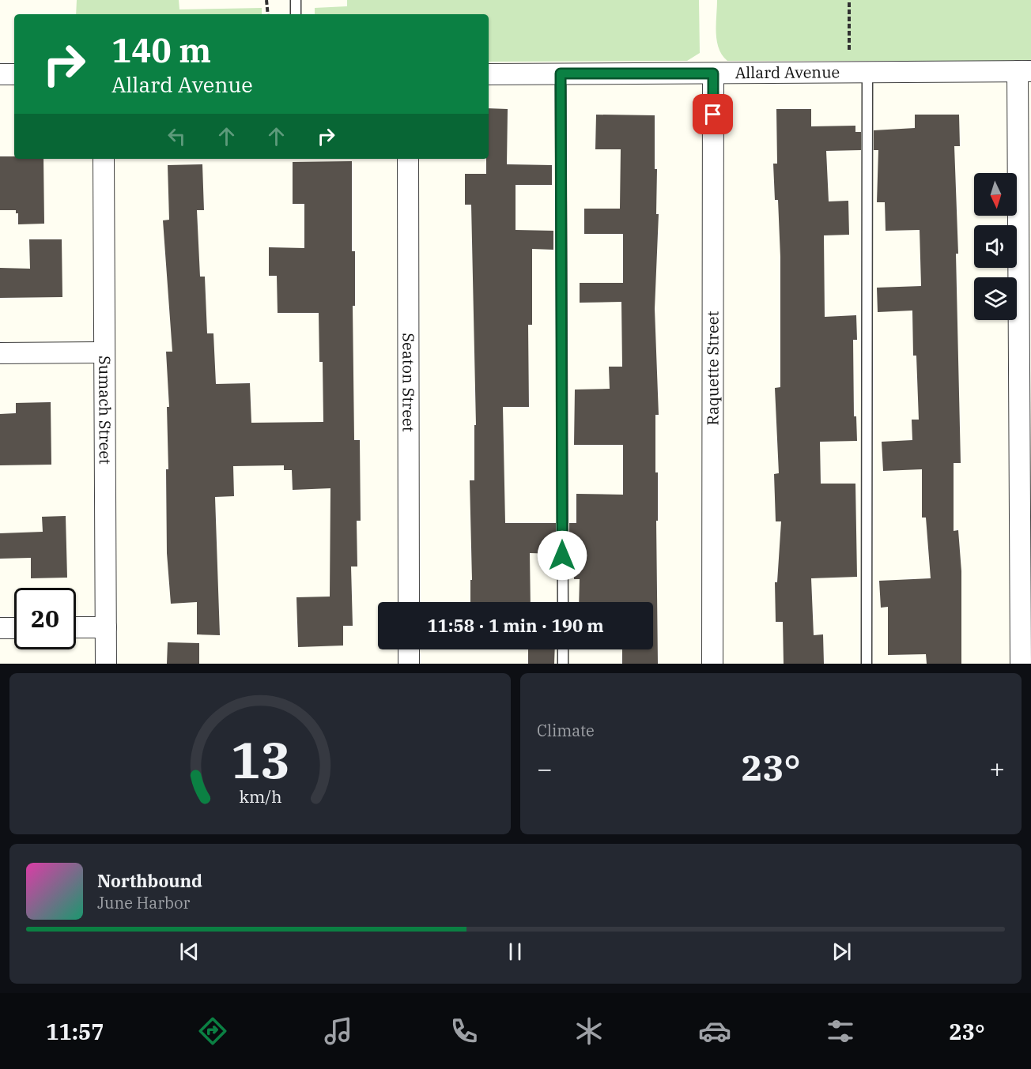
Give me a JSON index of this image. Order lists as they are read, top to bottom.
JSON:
{
  "streets": {
    "street": [
      "Allard Avenue",
      "Raquette Street",
      "Seaton Street",
      "Sumach Street"
    ]
  },
  "crossings": [
    ["Allard Avenue", "Raquette Street"]
  ],
  "north": "bottom",
  "page": {
    "turn": ["140 m", "Allard Avenue"],
    "limit": "20",
    "trip": "11:58 · 1 min · 190 m",
    "tile": "Climate",
    "heat": ["−", "23°", "+"],
    "song": ["Northbound", "June Harbor"],
    "tabs": ["11:57", "23°"],
    "gauge": ["13", "km/h"]
  }
}
